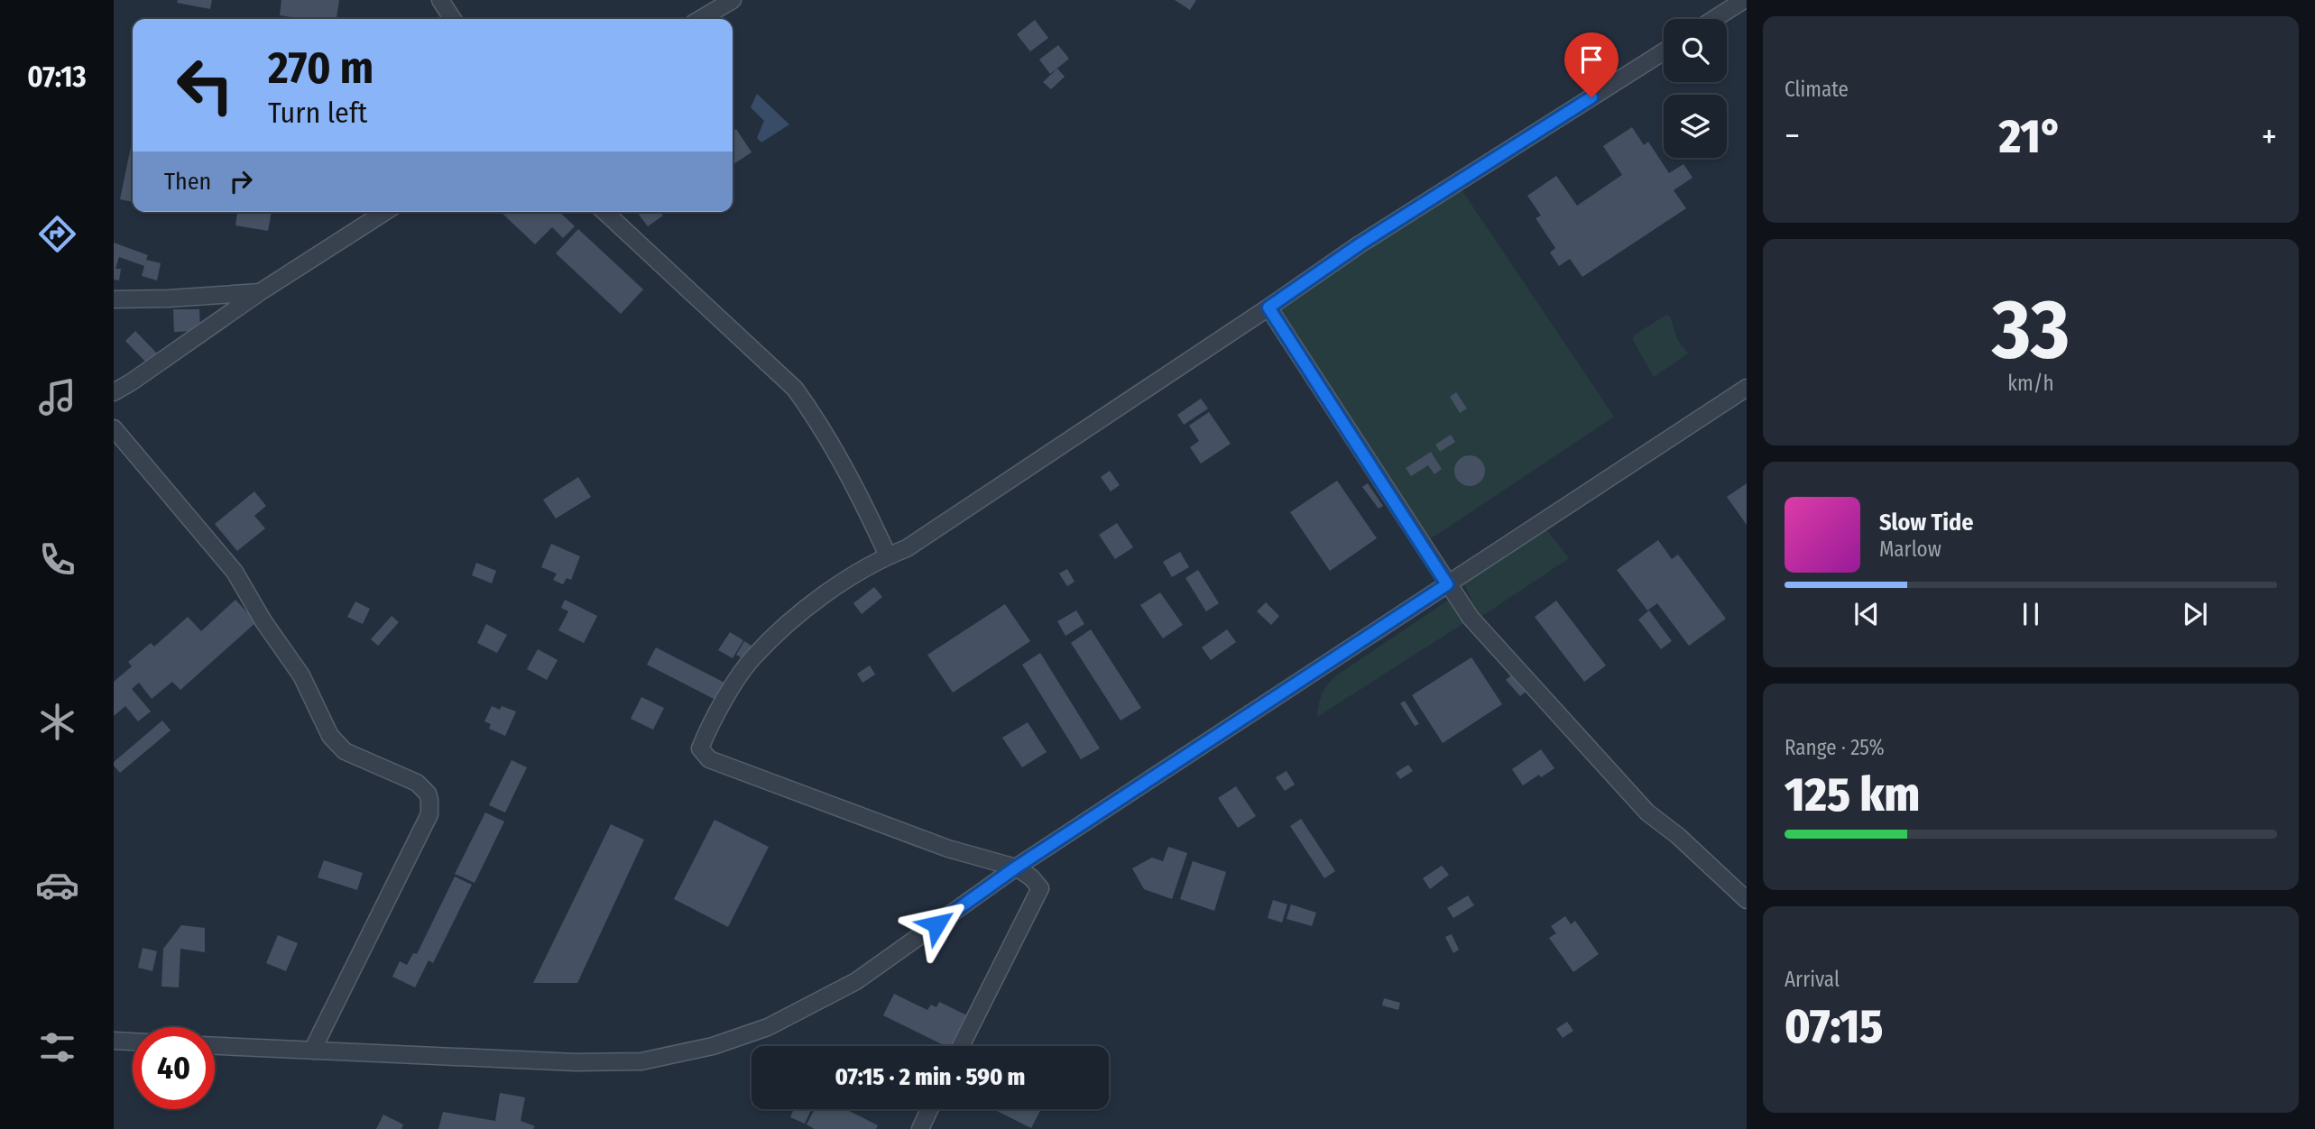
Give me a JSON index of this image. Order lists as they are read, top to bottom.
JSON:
{
  "page": {
    "tabs": "07:13",
    "tile": [
      "Climate",
      ["33", "km/h"],
      ["Range · 25%", "125 km"],
      ["Arrival", "07:15"]
    ],
    "turn": ["270 m", "Turn left"],
    "heat": ["−", "21°", "+"],
    "then": "Then",
    "song": ["Slow Tide", "Marlow"],
    "limit": "40",
    "trip": "07:15 · 2 min · 590 m"
  }
}
